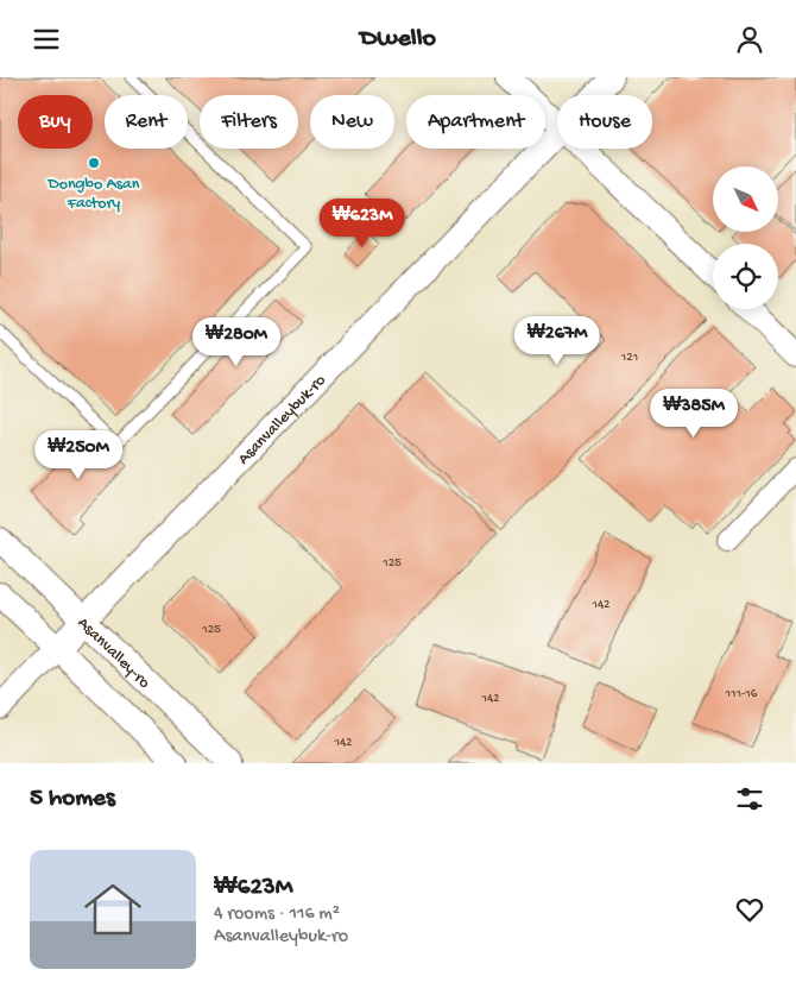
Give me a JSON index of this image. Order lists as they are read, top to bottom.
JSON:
{
  "streets": {
    "street": ["Asanvalleybuk-ro", "Asanvalley-ro"]
  },
  "crossings": [
    ["Asanvalleybuk-ro", "Asanvalley-ro"]
  ],
  "places": ["Dongbo Asan Factory"],
  "house_numbers": [
    "121",
    "125",
    "142",
    "125",
    "111-16",
    "142",
    "142"
  ],
  "north": "bottom right",
  "page": {
    "header": "Dwello",
    "chip": [
      "Buy",
      "Rent",
      "Filters",
      "New",
      "Apartment",
      "House"
    ],
    "price": [
      "₩623M",
      "₩267M",
      "₩280M",
      "₩385M",
      "₩250M"
    ],
    "heading": "5 homes",
    "list": [
      {
        "name": "₩623M",
        "note": "4 rooms · 116 m² · Asanvalleybuk-ro"
      }
    ]
  }
}
